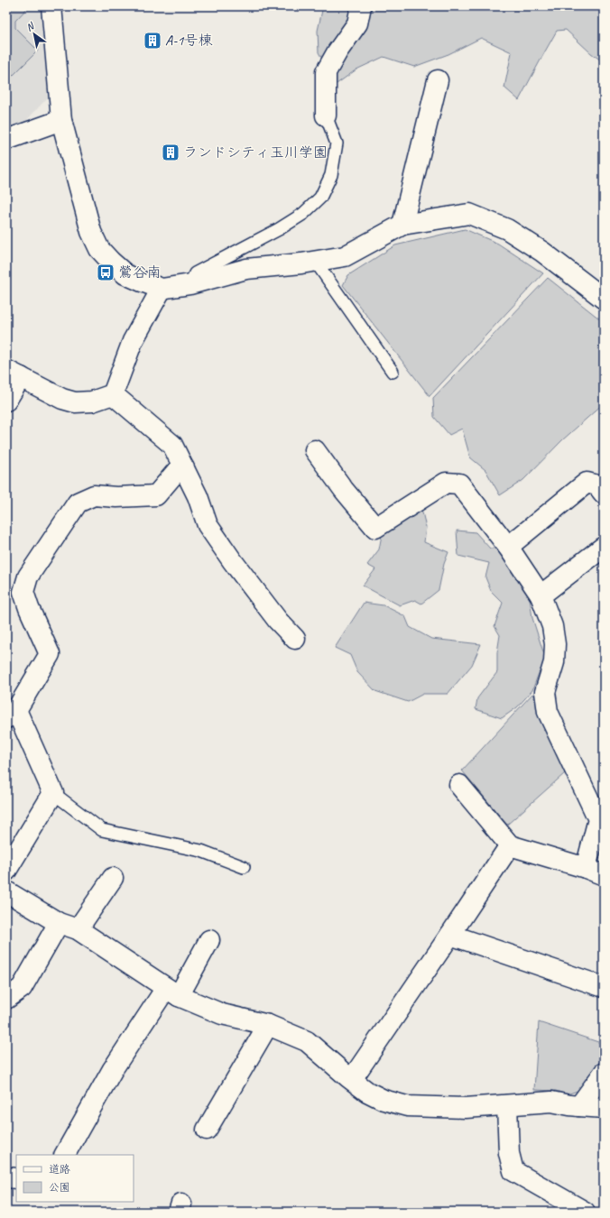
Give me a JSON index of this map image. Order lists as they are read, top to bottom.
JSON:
{
  "places": {
    "building": ["A-1号棟", "ランドシティ玉川学園"],
    "bus stop": ["鶯谷南"]
  },
  "legend": ["道路", "公園"],
  "north": "top left"
}
